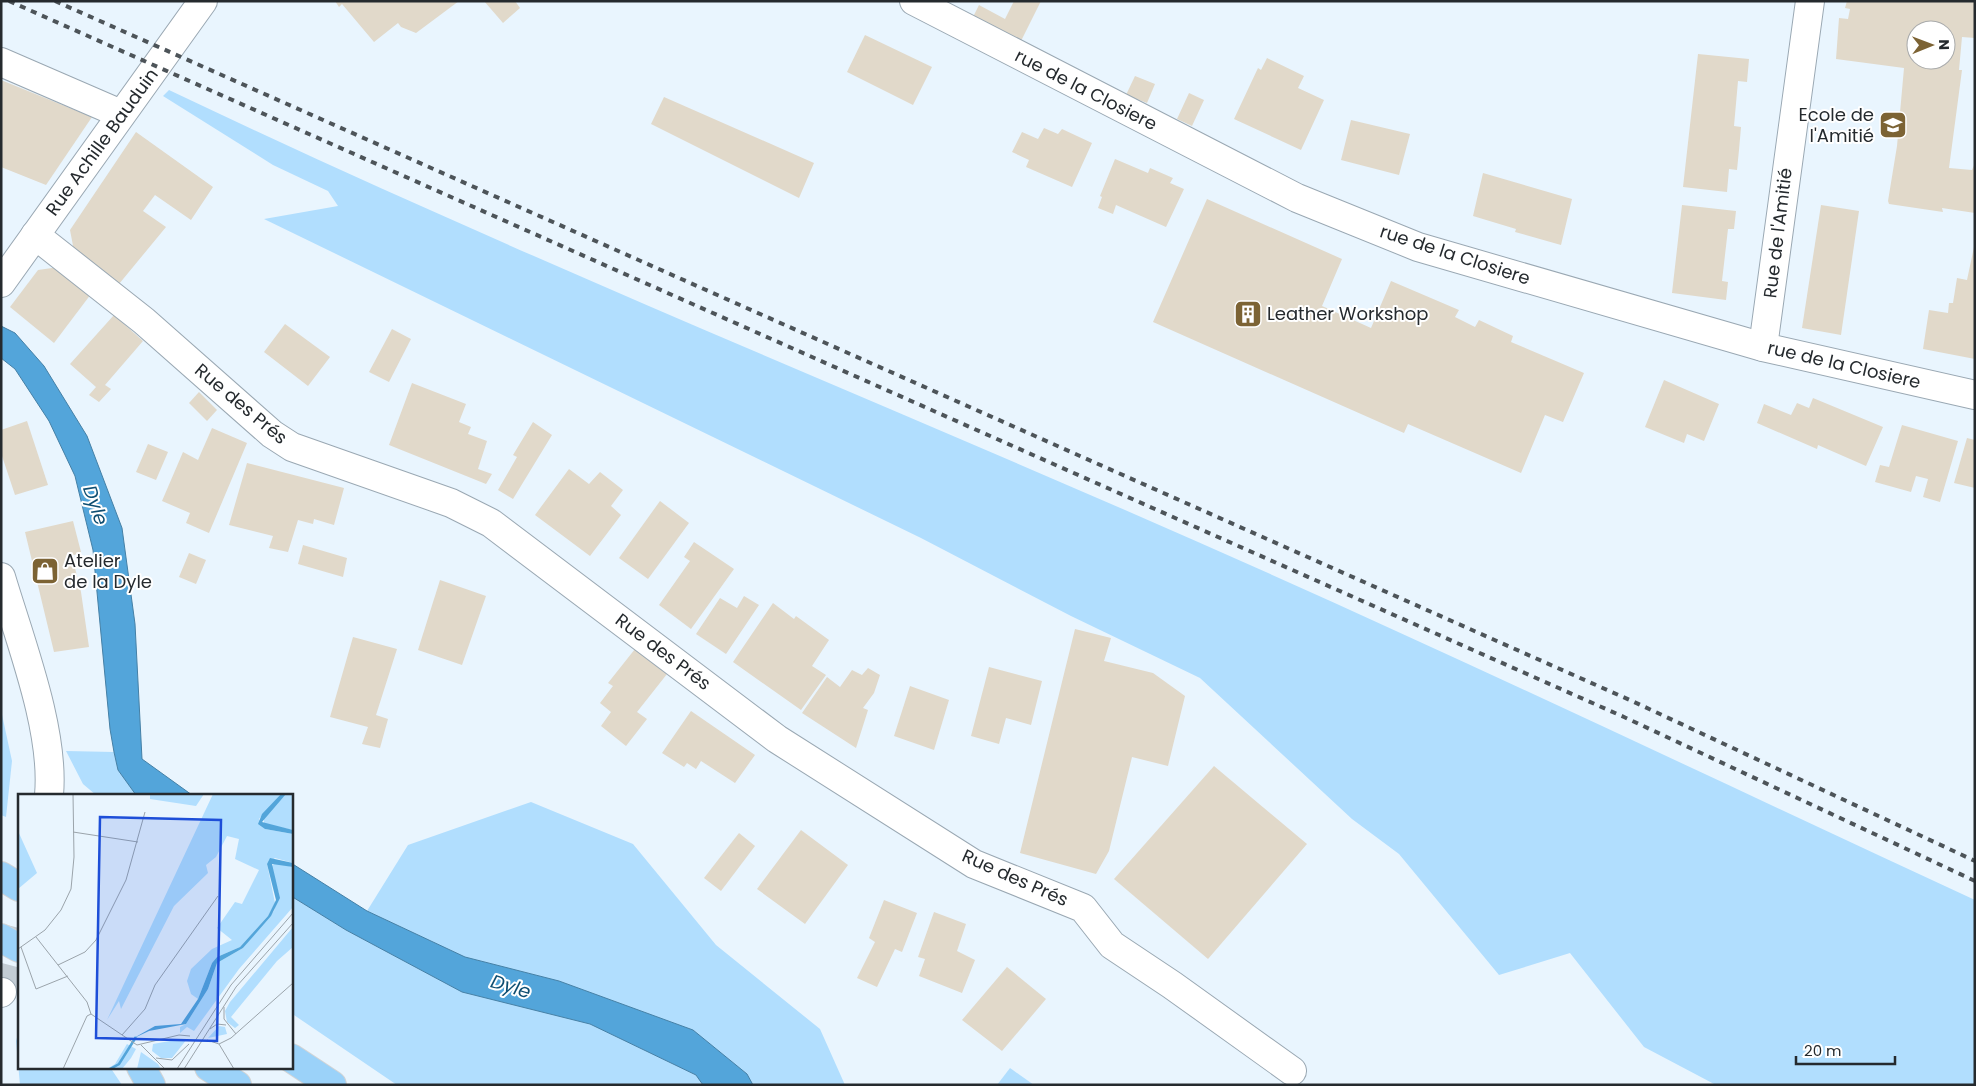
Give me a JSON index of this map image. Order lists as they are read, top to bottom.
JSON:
{
  "streets": {
    "street": [
      "rue de la Closiere",
      "Rue Achille Bauduin",
      "Rue de l'Amitié",
      "Rue des Prés"
    ]
  },
  "crossings": [
    ["rue de la Closiere", "Rue de l'Amitié"],
    ["Rue Achille Bauduin", "Rue des Prés"]
  ],
  "water": ["Dyle"],
  "places": {
    "school or university": ["Ecole de l'Amitié"],
    "building": ["Leather Workshop"],
    "shop": ["Atelier de la Dyle"]
  },
  "scale_bar": "20 m",
  "north": "right"
}
